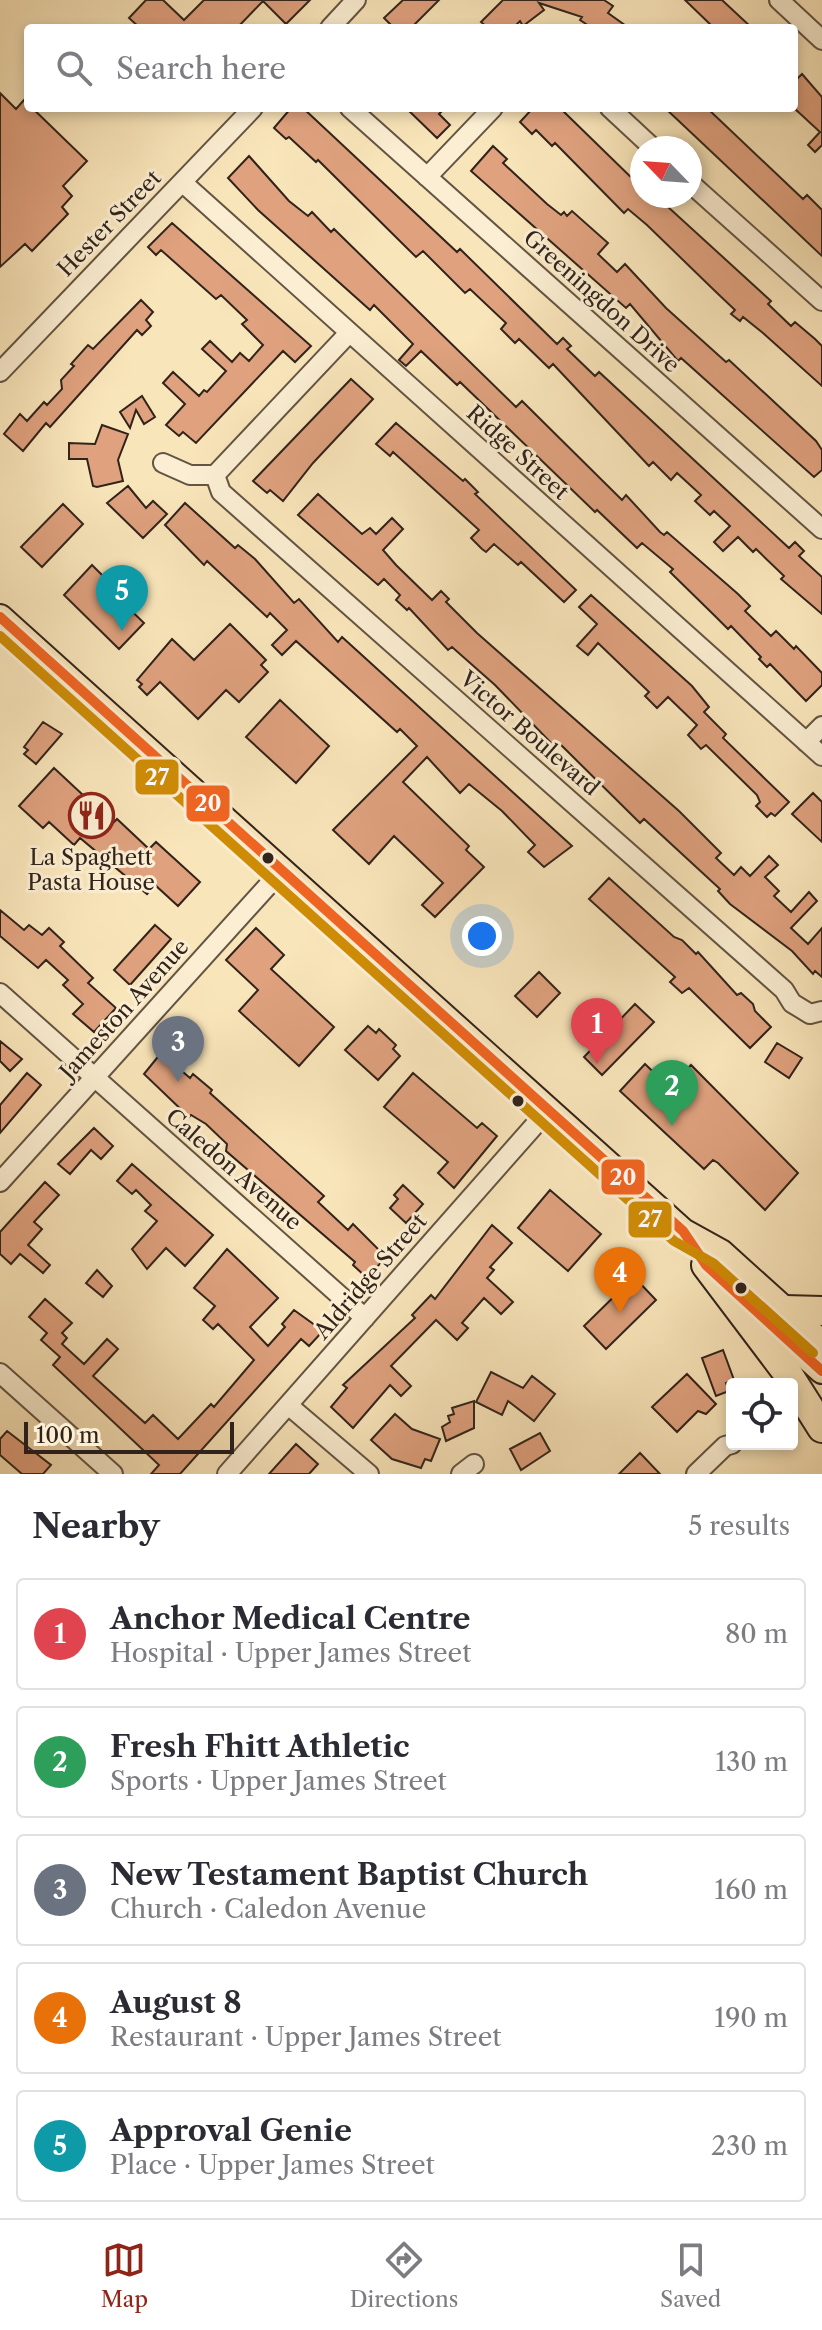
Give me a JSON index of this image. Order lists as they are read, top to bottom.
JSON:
{
  "streets": {
    "street": [
      "Hester Street",
      "Greeningdon Drive",
      "Ridge Street",
      "Victor Boulevard",
      "Jameston Avenue",
      "Caledon Avenue",
      "Aldridge Street"
    ]
  },
  "crossings": [
    ["Hester Street", "Ridge Street"],
    ["Jameston Avenue", "Caledon Avenue"],
    ["Caledon Avenue", "Aldridge Street"]
  ],
  "places": {
    "restaurant": ["La Spaghett Pasta House"]
  },
  "lines": ["transit line 20", "transit line 27"],
  "scale_bar": "100 m",
  "north": "top left",
  "page": {
    "search": "Search here",
    "pins": [
      "5",
      "1",
      "3",
      "2",
      "4"
    ],
    "scale": "100 m",
    "heading": ["Nearby", "5 results"],
    "list": [
      {
        "mark": "1",
        "name": "Anchor Medical Centre",
        "note": "Hospital · Upper James Street",
        "value": "80 m"
      },
      {
        "mark": "2",
        "name": "Fresh Fhitt Athletic",
        "note": "Sports · Upper James Street",
        "value": "130 m"
      },
      {
        "mark": "3",
        "name": "New Testament Baptist Church",
        "note": "Church · Caledon Avenue",
        "value": "160 m"
      },
      {
        "mark": "4",
        "name": "August 8",
        "note": "Restaurant · Upper James Street",
        "value": "190 m"
      },
      {
        "mark": "5",
        "name": "Approval Genie",
        "note": "Place · Upper James Street",
        "value": "230 m"
      }
    ],
    "nav": ["Map", "Directions", "Saved"]
  }
}
